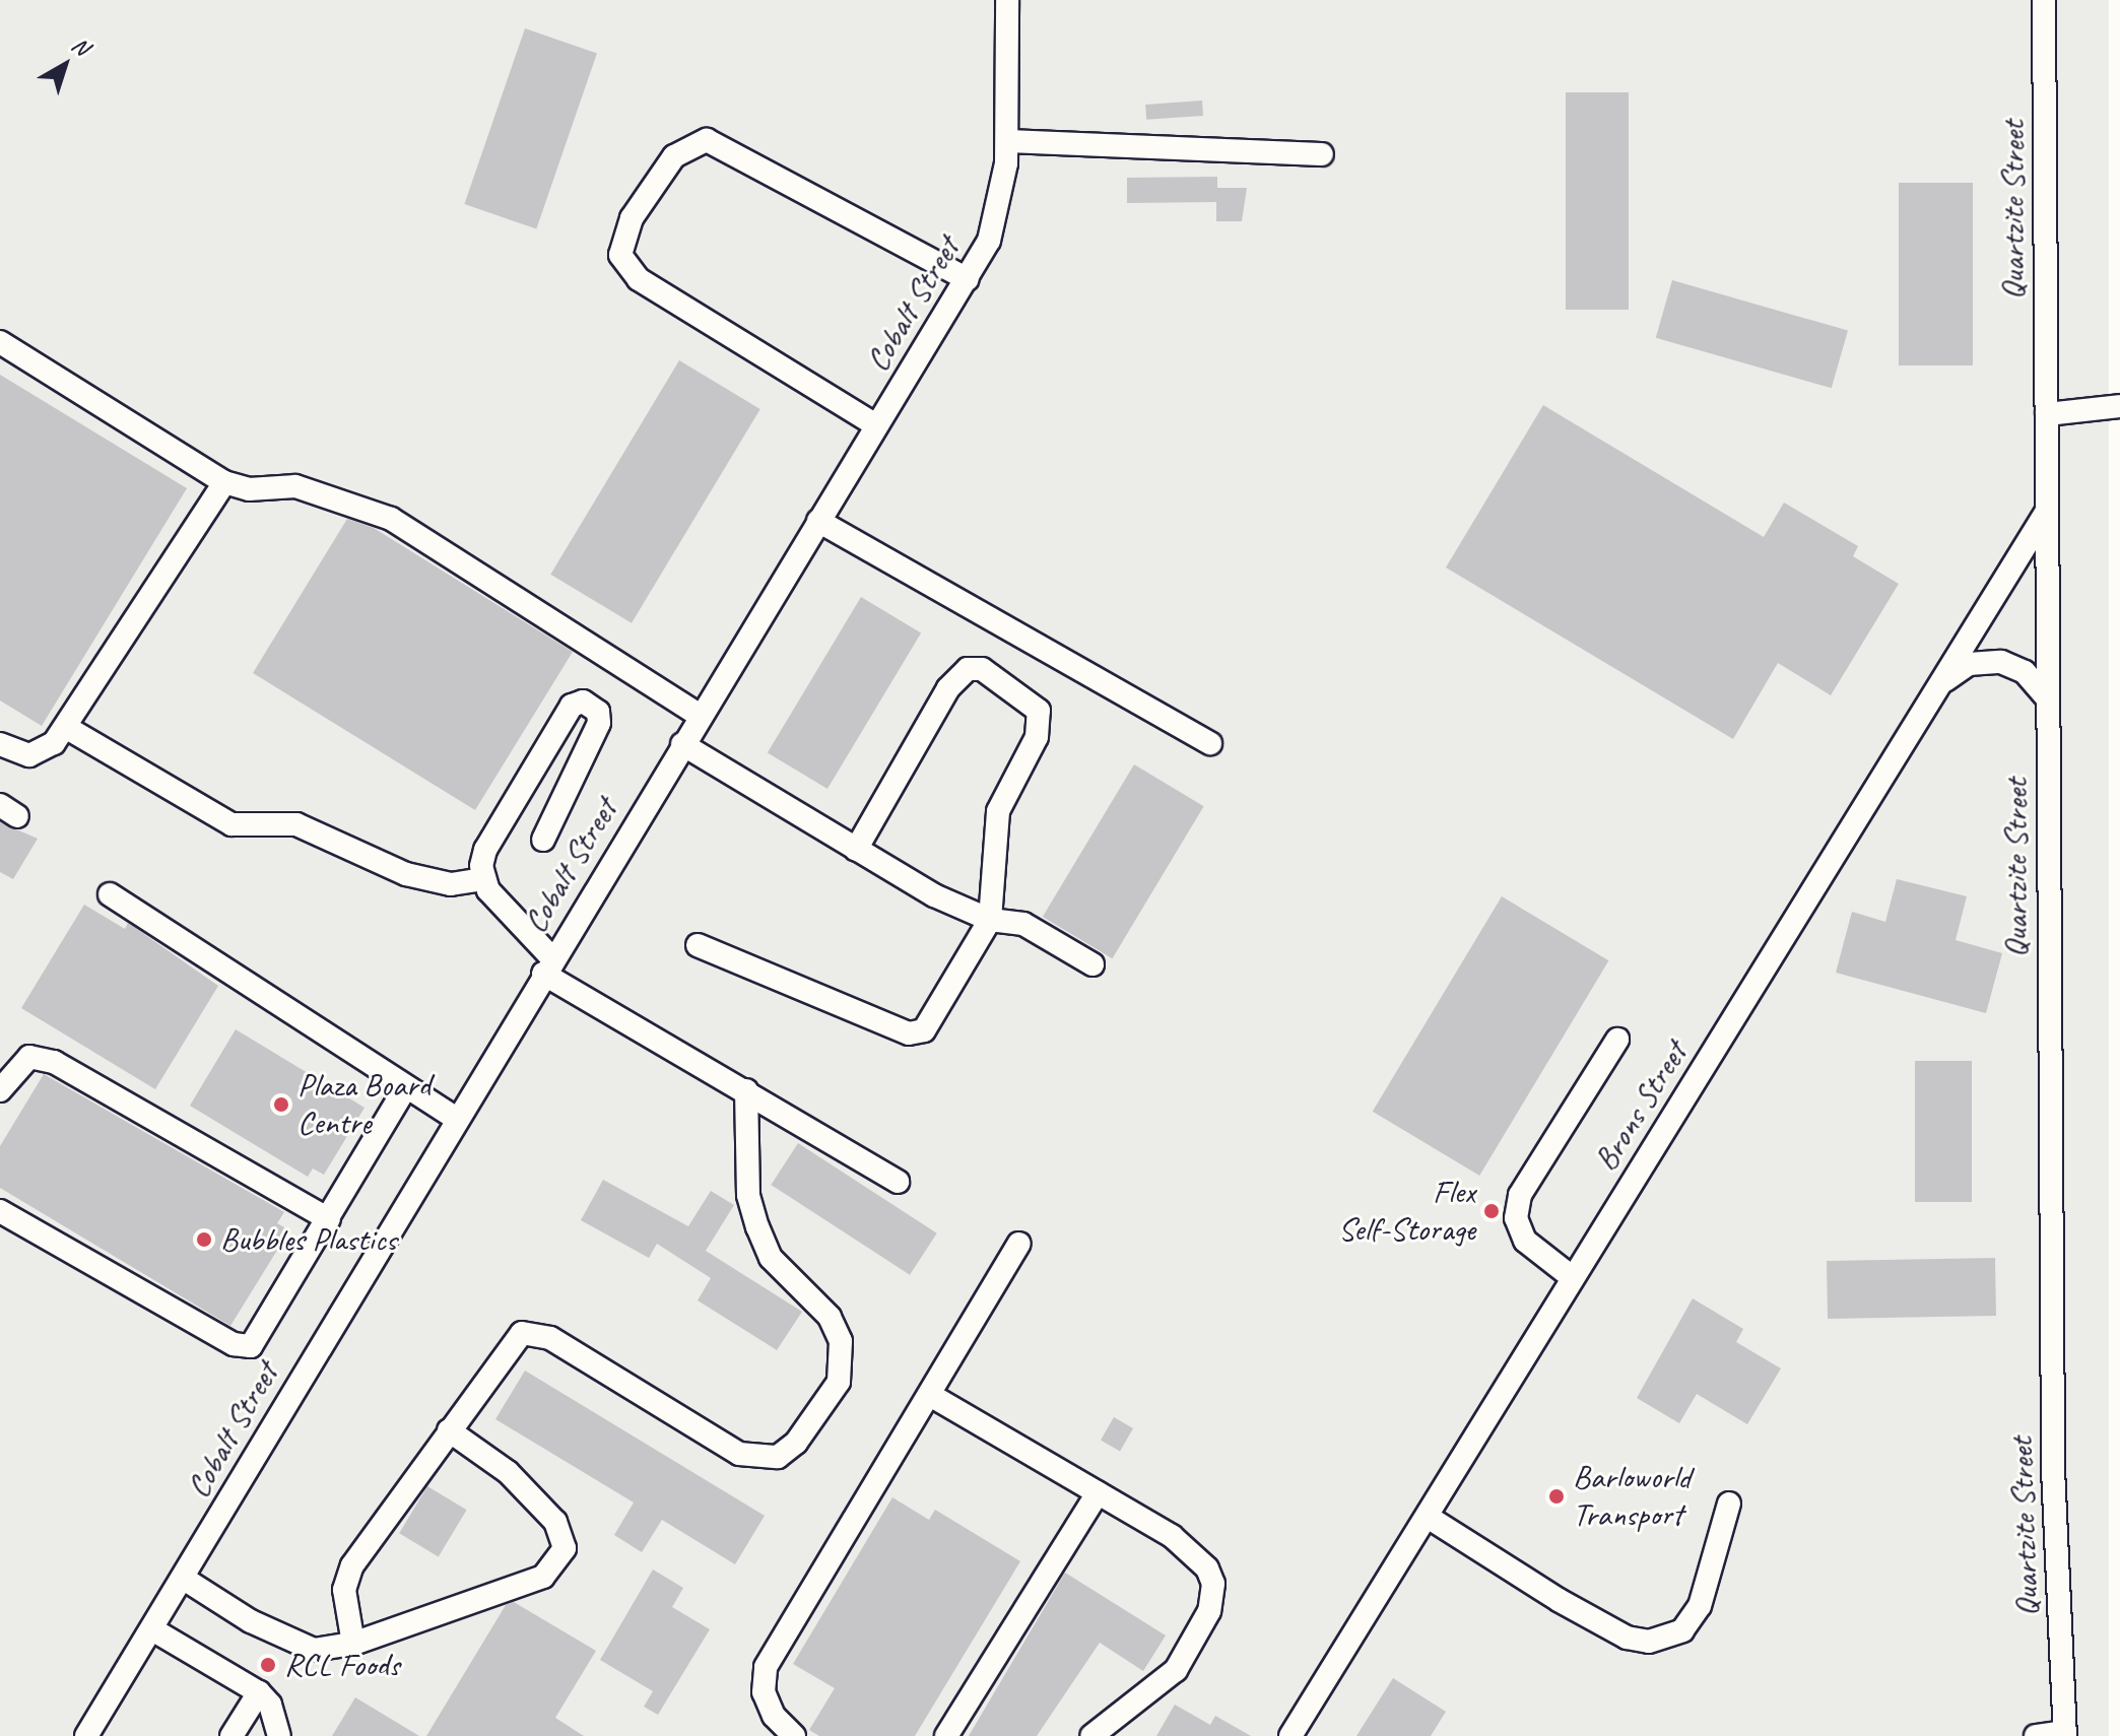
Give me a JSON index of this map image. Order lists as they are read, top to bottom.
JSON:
{
  "streets": {
    "street": ["Quartzite Street", "Cobalt Street", "Brons Street"]
  },
  "crossings": [
    ["Quartzite Street", "Brons Street"]
  ],
  "places": [
    "Plaza Board Centre",
    "Flex Self-Storage",
    "Bubbles Plastics",
    "Barloworld Transport",
    "RCL Foods"
  ],
  "north": "top right"
}
